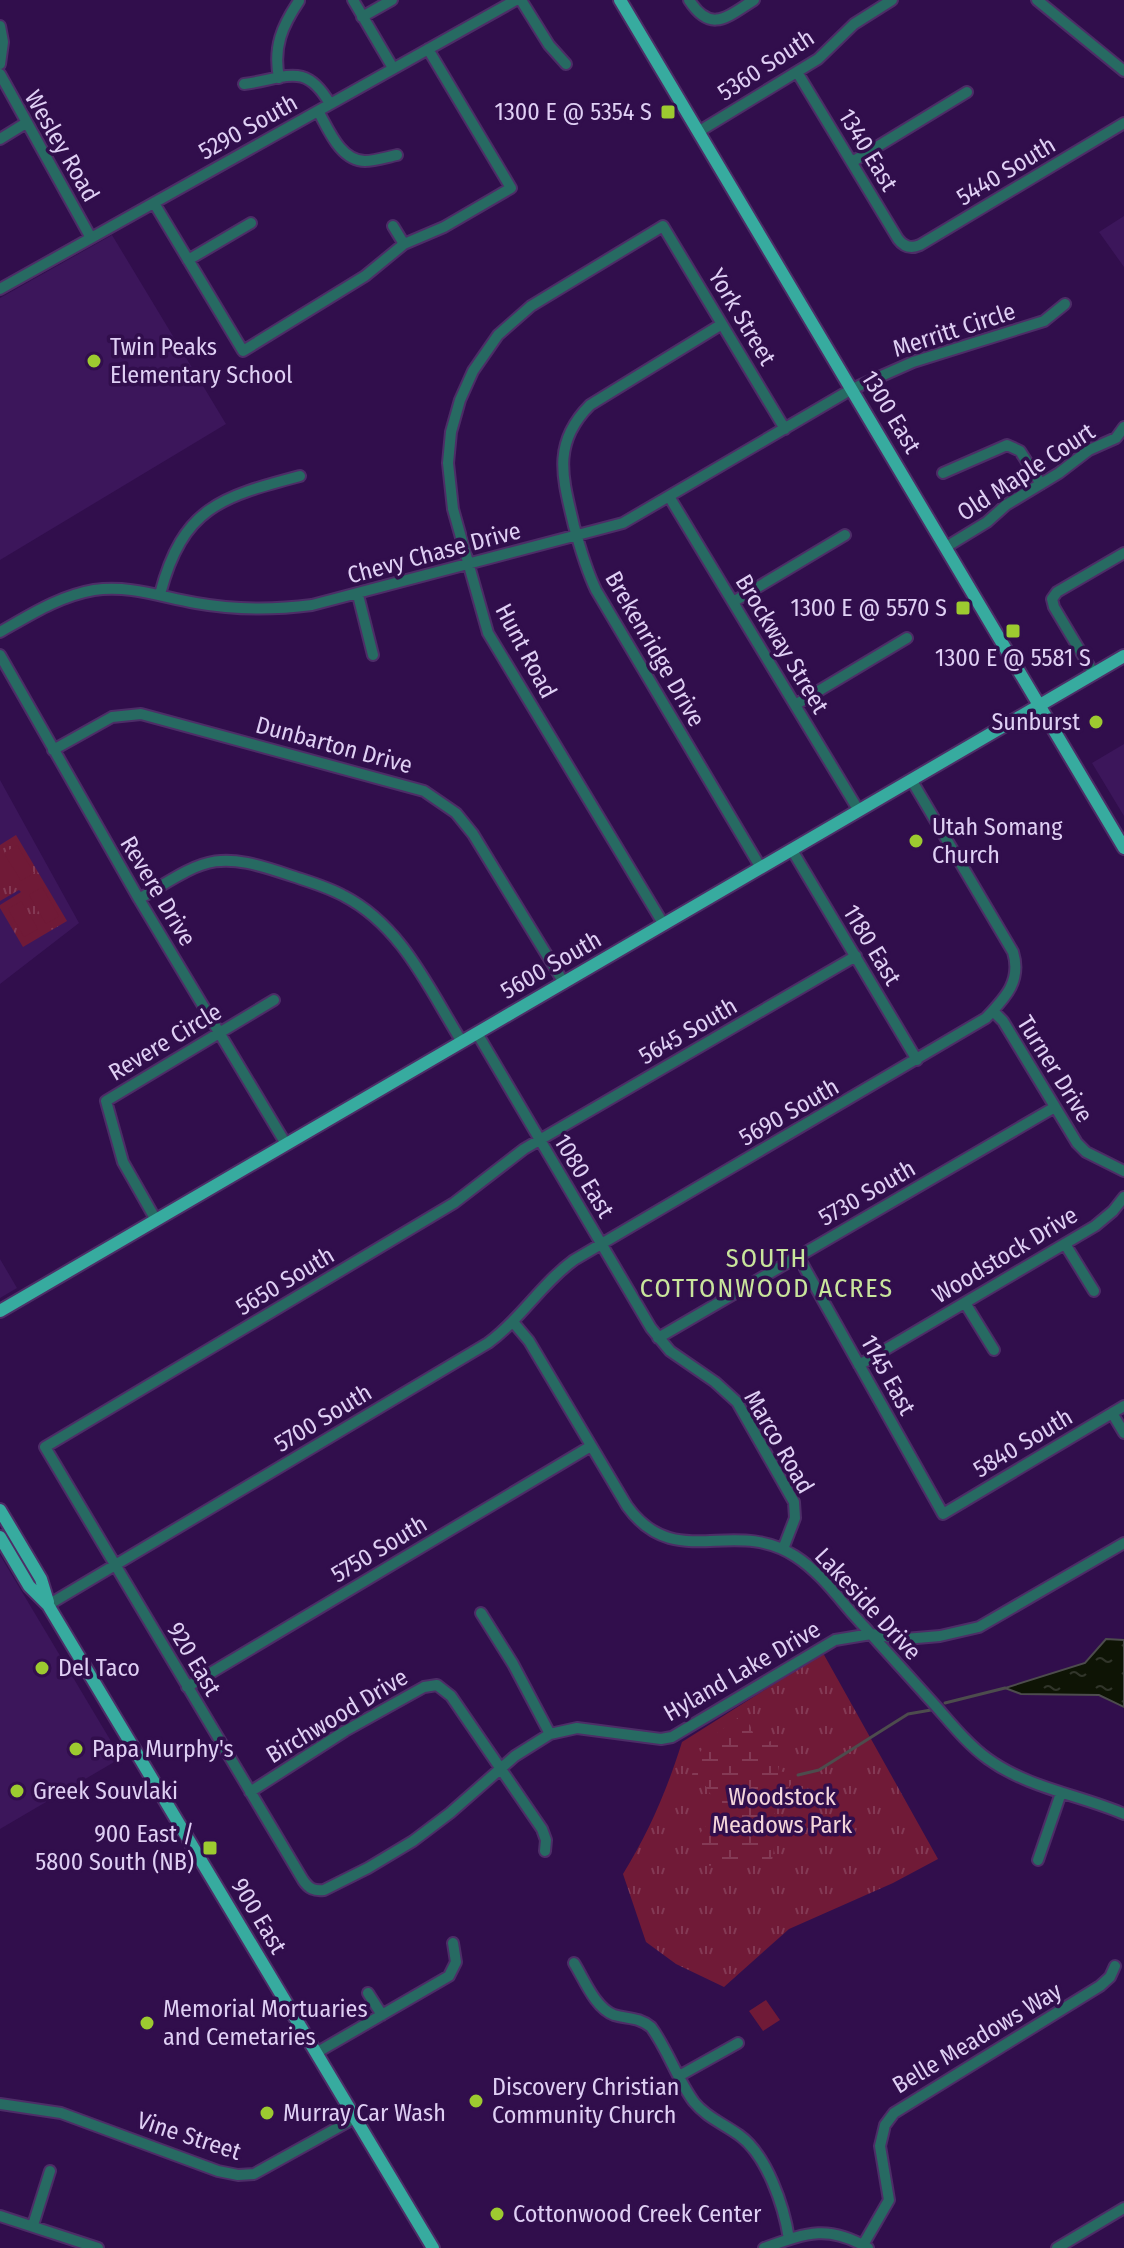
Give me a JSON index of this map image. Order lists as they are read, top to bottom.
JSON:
{
  "streets": {
    "main road": ["1300 East", "5600 South", "900 East"],
    "street": [
      "5360 South",
      "5290 South",
      "Wesley Road",
      "1340 East",
      "5440 South",
      "York Street",
      "Merritt Circle",
      "Old Maple Court",
      "Chevy Chase Drive",
      "Brockway Street",
      "Brekenridge Drive",
      "Hunt Road",
      "Dunbarton Drive",
      "Revere Drive",
      "1180 East",
      "5645 South",
      "Revere Circle",
      "Turner Drive",
      "5690 South",
      "1080 East",
      "5730 South",
      "Woodstock Drive",
      "5650 South",
      "1145 East",
      "5700 South",
      "Marco Road",
      "5840 South",
      "5750 South",
      "Lakeside Drive",
      "920 East",
      "Hyland Lake Drive",
      "Birchwood Drive",
      "Belle Meadows Way",
      "Vine Street"
    ]
  },
  "crossings": [
    ["5360 South", "1340 East"],
    ["5360 South", "1300 East"],
    ["5290 South", "Wesley Road"],
    ["1340 East", "5440 South"],
    ["York Street", "Chevy Chase Drive"],
    ["York Street", "Brekenridge Drive"],
    ["York Street", "Hunt Road"],
    ["Merritt Circle", "1300 East"],
    ["Merritt Circle", "Chevy Chase Drive"],
    ["1300 East", "Old Maple Court"],
    ["1300 East", "Chevy Chase Drive"],
    ["1300 East", "5600 South"],
    ["Chevy Chase Drive", "Brockway Street"],
    ["Chevy Chase Drive", "Brekenridge Drive"],
    ["Chevy Chase Drive", "Hunt Road"],
    ["Brockway Street", "5600 South"],
    ["Brekenridge Drive", "5600 South"],
    ["Hunt Road", "5600 South"],
    ["Dunbarton Drive", "Revere Drive"],
    ["Dunbarton Drive", "5600 South"],
    ["Revere Drive", "5600 South"],
    ["Revere Drive", "Revere Circle"],
    ["1180 East", "5600 South"],
    ["1180 East", "5645 South"],
    ["1180 East", "5690 South"],
    ["5600 South", "Revere Circle"],
    ["5600 South", "1080 East"],
    ["5645 South", "1080 East"],
    ["5645 South", "5650 South"],
    ["Turner Drive", "5690 South"],
    ["Turner Drive", "5730 South"],
    ["5690 South", "1080 East"],
    ["5690 South", "5700 South"],
    ["1080 East", "5730 South"],
    ["1080 East", "5650 South"],
    ["1080 East", "5700 South"],
    ["1080 East", "Marco Road"],
    ["5730 South", "1145 East"],
    ["5730 South", "Marco Road"],
    ["Woodstock Drive", "1145 East"],
    ["5650 South", "920 East"],
    ["1145 East", "5840 South"],
    ["5700 South", "Lakeside Drive"],
    ["5700 South", "920 East"],
    ["5700 South", "900 East"],
    ["Marco Road", "Lakeside Drive"],
    ["5750 South", "Lakeside Drive"],
    ["5750 South", "920 East"],
    ["Lakeside Drive", "Hyland Lake Drive"],
    ["920 East", "Hyland Lake Drive"],
    ["920 East", "Birchwood Drive"],
    ["Hyland Lake Drive", "Birchwood Drive"],
    ["900 East", "Vine Street"]
  ],
  "districts": ["SOUTH COTTONWOOD ACRES"],
  "parks": ["Woodstock Meadows Park"],
  "places": {
    "transit": [
      "1300 E @ 5354 S",
      "1300 E @ 5570 S",
      "1300 E @ 5581 S",
      "900 East / 5800 South (NB)"
    ],
    "other": [
      "Twin Peaks Elementary School",
      "Sunburst",
      "Utah Somang Church",
      "Del Taco",
      "Papa Murphy's",
      "Greek Souvlaki",
      "Memorial Mortuaries and Cemetaries",
      "Discovery Christian Community Church",
      "Murray Car Wash",
      "Cottonwood Creek Center"
    ]
  }
}
